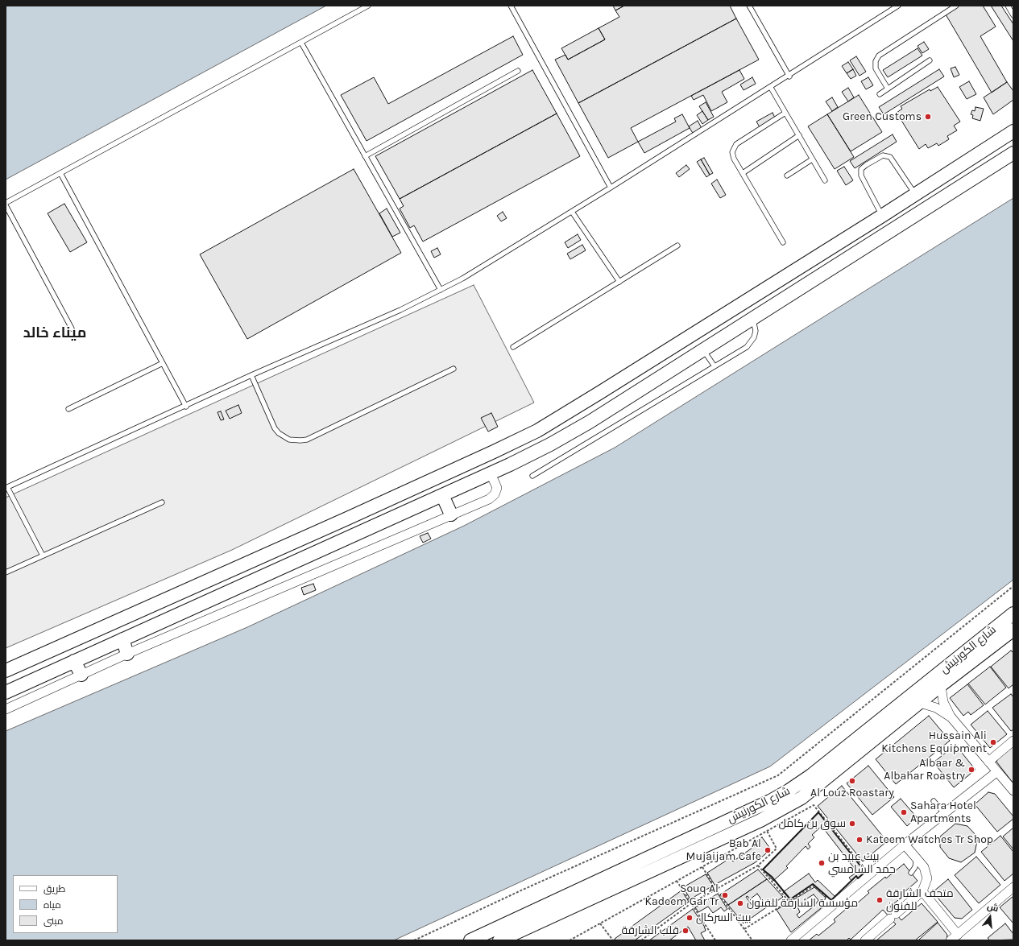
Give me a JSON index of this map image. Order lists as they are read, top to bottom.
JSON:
{
  "streets": {
    "street": ["شارع الكورنيش"]
  },
  "districts": ["ميناء خالد"],
  "places": [
    "Green Customs",
    "Hussain Ali Kitchens Equipment",
    "Albaar & Albahar Roastry",
    "Al Louz Roastary",
    "Sahara Hotel Apartments",
    "سوق بن كامل",
    "Kateem Watches Tr Shop",
    "Bab Al Mujaijam Cafe",
    "بيت عبيد بن حمد الشامسي",
    "Souq Al Kadeem Gar Tr",
    "متحف الشارقة للفنون",
    "مؤسسة الشارقة للفنون",
    "بيت السركال",
    "قلب الشارقة"
  ],
  "legend": ["طريق", "مياه", "مبنى"],
  "north": "top"
}
